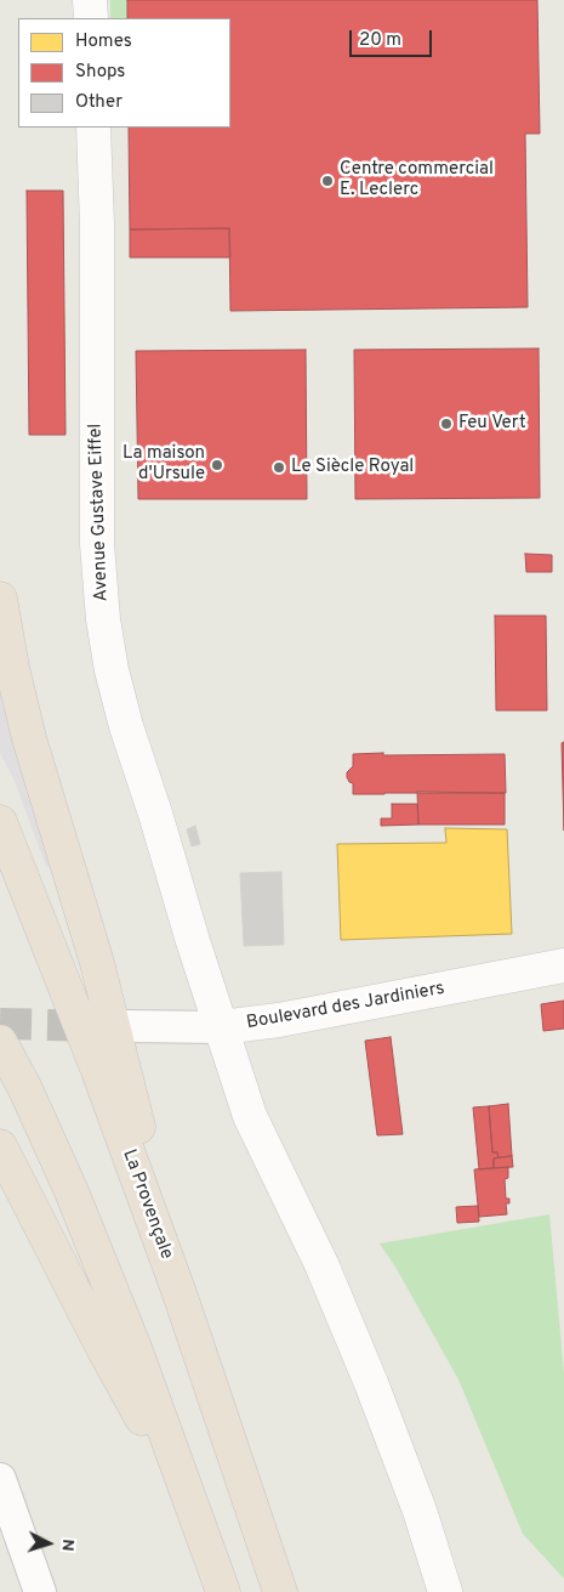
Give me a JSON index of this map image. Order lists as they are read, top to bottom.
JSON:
{
  "streets": {
    "highway": ["La Provençale"],
    "street": ["Avenue Gustave Eiffel", "Boulevard des Jardiniers"]
  },
  "crossings": [
    ["Avenue Gustave Eiffel", "Boulevard des Jardiniers"]
  ],
  "places": [
    "Centre commercial E. Leclerc",
    "Feu Vert",
    "La maison d'Ursule",
    "Le Siècle Royal"
  ],
  "legend": ["Homes", "Shops", "Other"],
  "scale_bar": "20 m",
  "north": "right"
}
